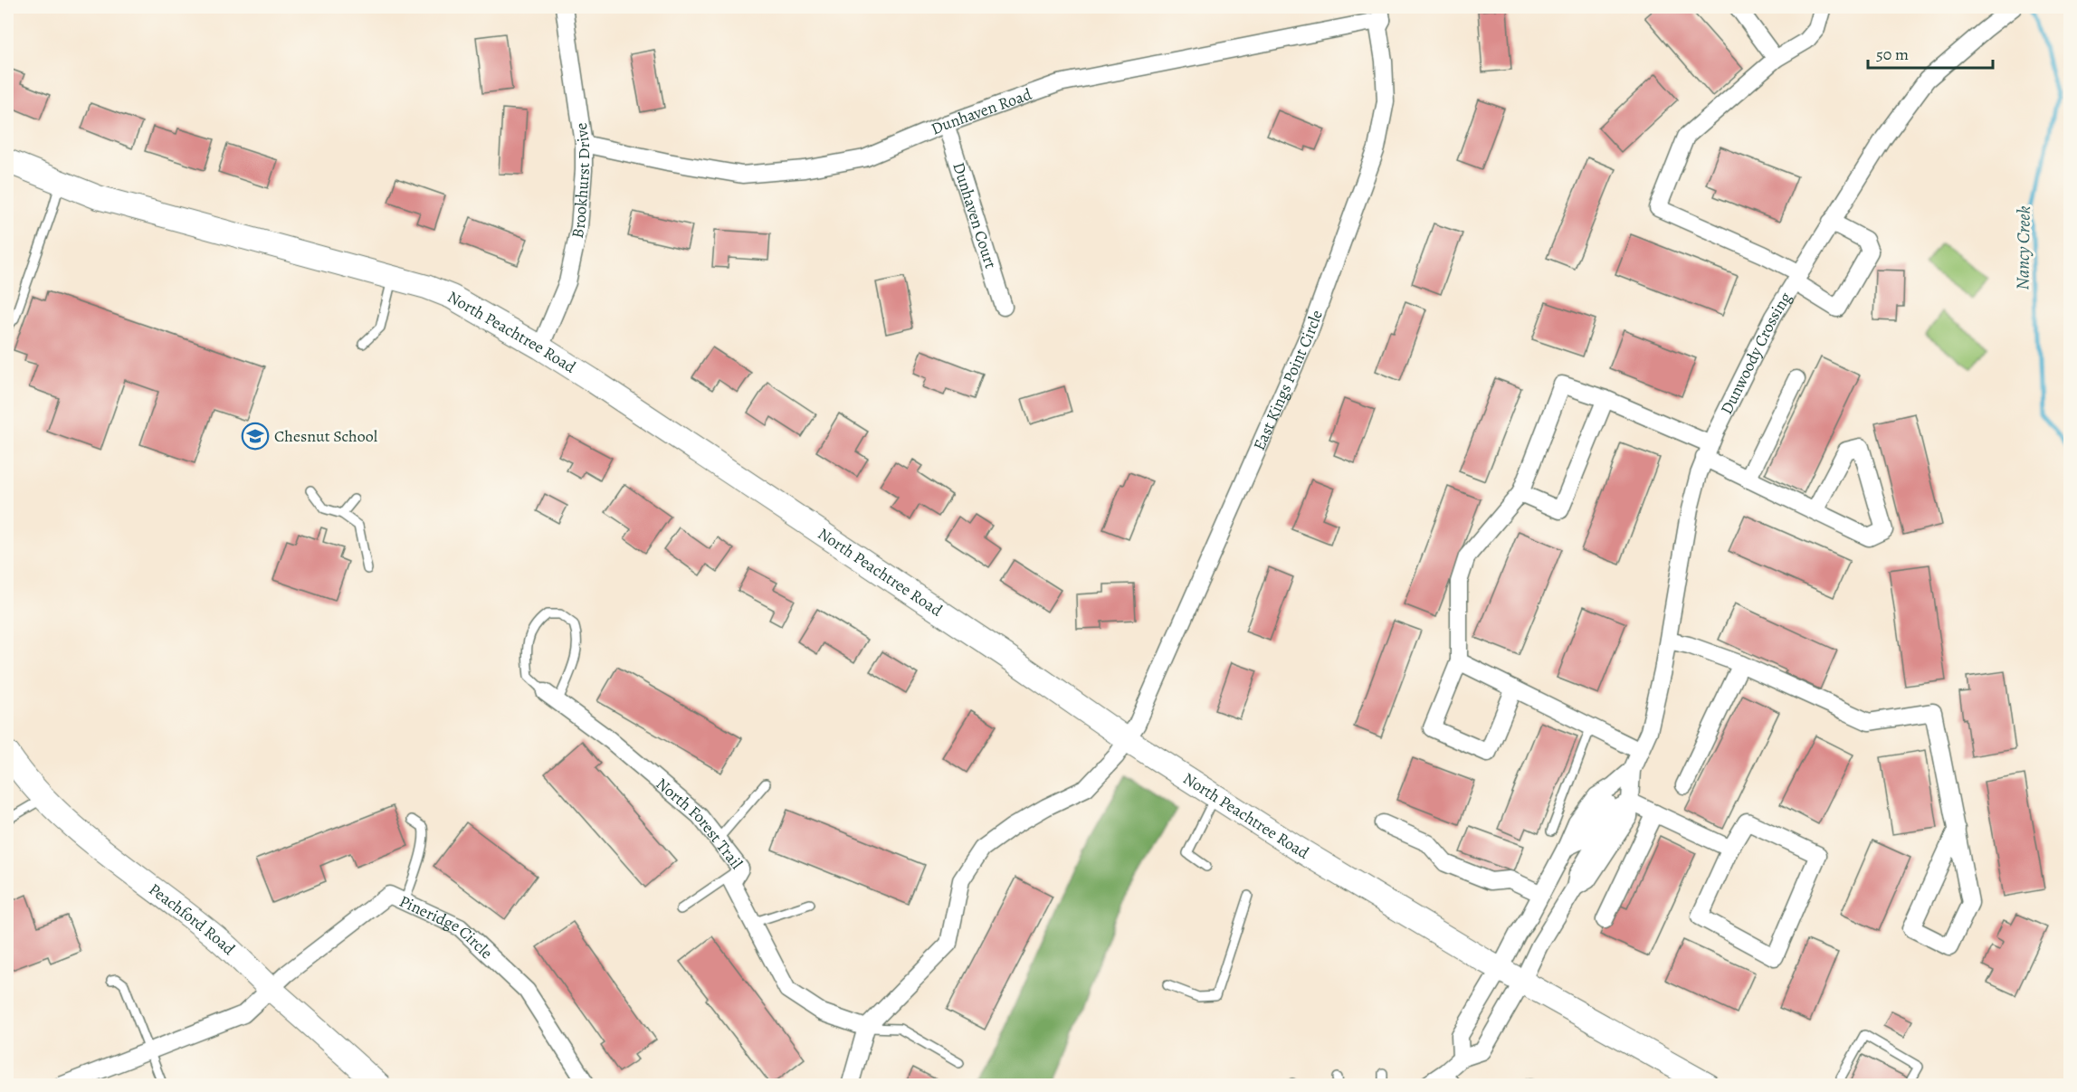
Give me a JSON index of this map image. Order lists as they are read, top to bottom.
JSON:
{
  "streets": {
    "street": [
      "Dunhaven Road",
      "Brookhurst Drive",
      "Dunhaven Court",
      "North Peachtree Road",
      "Dunwoody Crossing",
      "East Kings Point Circle",
      "North Forest Trail",
      "Peachford Road",
      "Pineridge Circle"
    ]
  },
  "crossings": [
    ["Dunhaven Road", "Brookhurst Drive"],
    ["Dunhaven Road", "Dunhaven Court"],
    ["Dunhaven Road", "East Kings Point Circle"],
    ["Brookhurst Drive", "North Peachtree Road"],
    ["North Peachtree Road", "Dunwoody Crossing"],
    ["North Peachtree Road", "East Kings Point Circle"],
    ["Peachford Road", "Pineridge Circle"]
  ],
  "water": ["Nancy Creek"],
  "places": {
    "school or university": ["Chesnut School"]
  },
  "scale_bar": "50 m"
}
